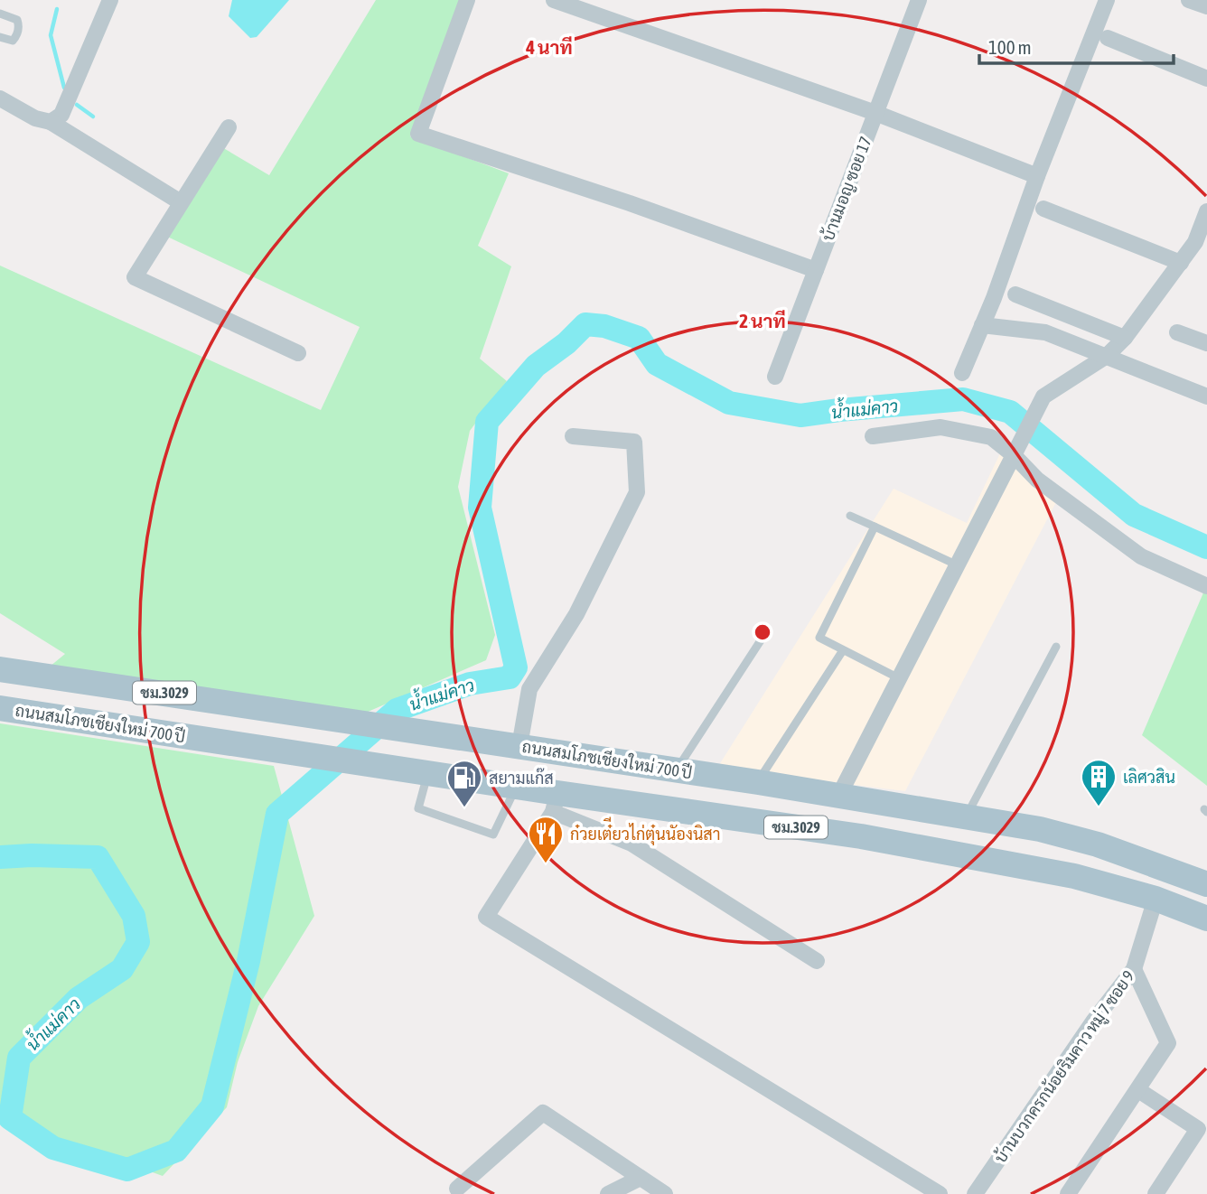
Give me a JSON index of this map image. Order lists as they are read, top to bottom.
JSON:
{
  "streets": {
    "main road": ["ชม.3029", "ถนนสมโภชเชียงใหม่ 700 ปี"],
    "street": ["บ้านมอญ ซอย 17", "บ้านบวกครกน้อยริมคาว หมู่ 7 ซอย 9"]
  },
  "crossings": [
    ["ถนนสมโภชเชียงใหม่ 700 ปี", "บ้านบวกครกน้อยริมคาว หมู่ 7 ซอย 9"]
  ],
  "water": ["น้ำแม่คาว"],
  "places": {
    "building": ["เลิศวสิน"],
    "fuel station": ["สยามแก๊ส"],
    "restaurant": ["ก๋วยเต๋ียวไก่ตุ๋นนัองนิสา"]
  },
  "scale_bar": "100 m",
  "rings": ["4 นาที", "2 นาที"]
}
